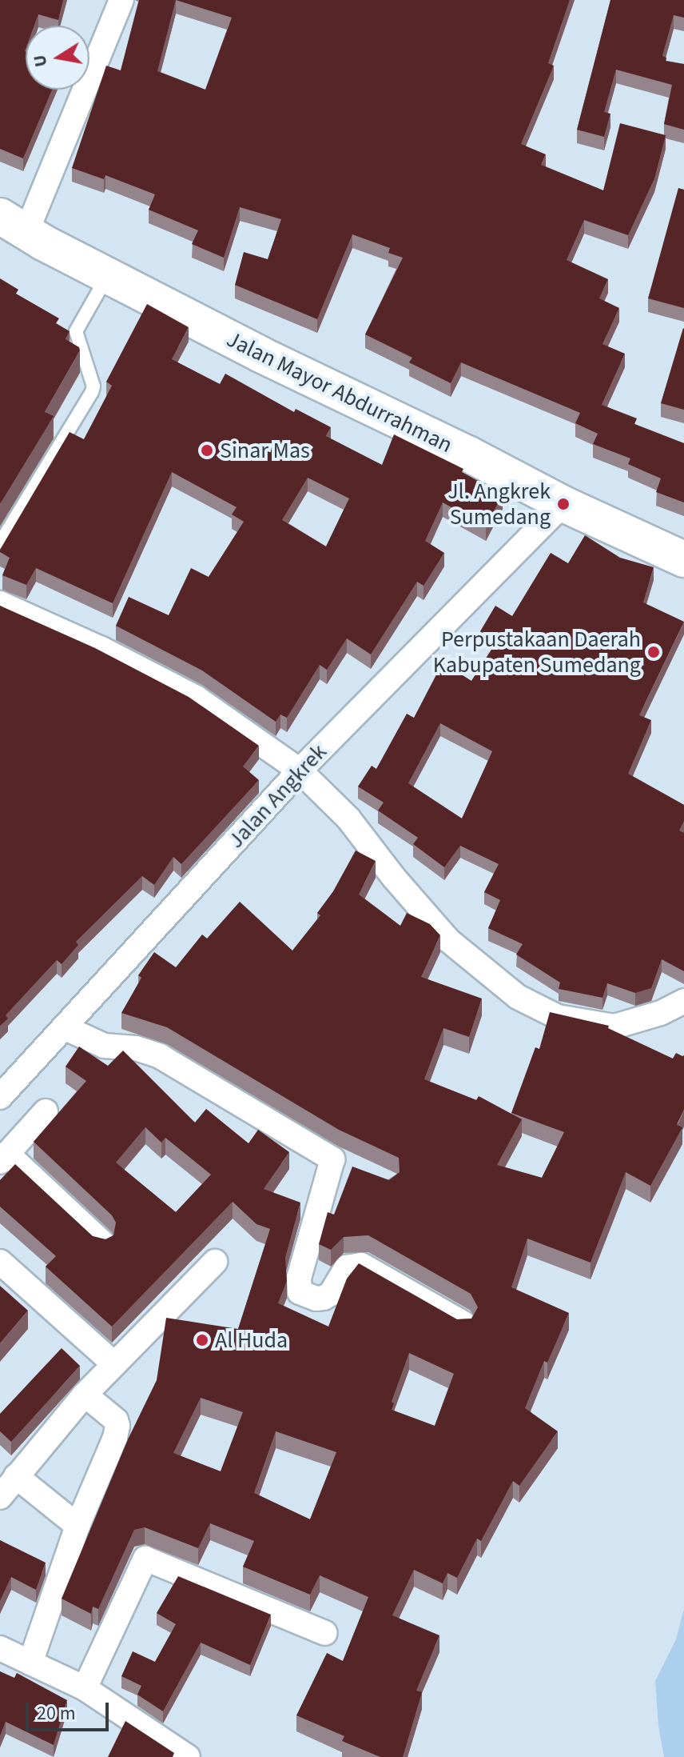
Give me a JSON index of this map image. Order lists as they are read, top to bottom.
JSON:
{
  "streets": {
    "main road": ["Jalan Mayor Abdurrahman"],
    "street": ["Jalan Angkrek"]
  },
  "crossings": [
    ["Jalan Mayor Abdurrahman", "Jalan Angkrek"]
  ],
  "places": [
    "Sinar Mas",
    "Jl. Angkrek Sumedang",
    "Perpustakaan Daerah Kabupaten Sumedang",
    "Al Huda"
  ],
  "scale_bar": "20 m",
  "north": "left"
}
